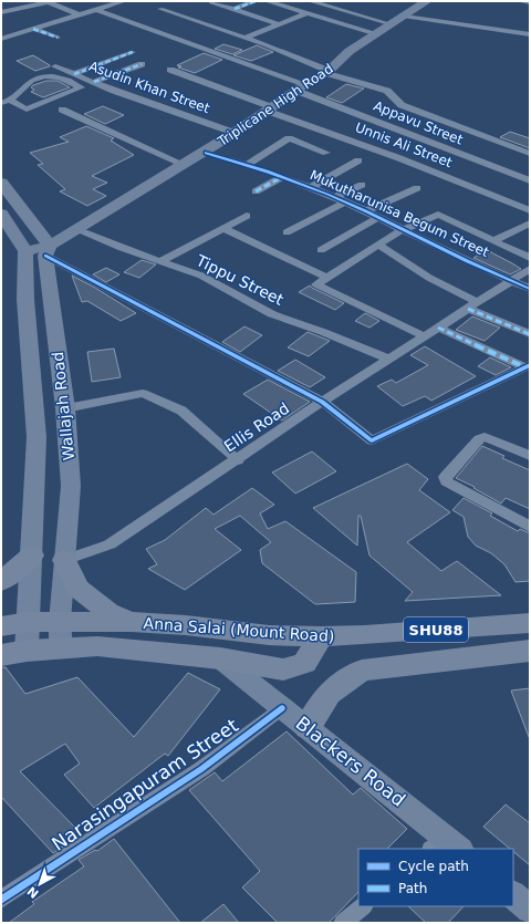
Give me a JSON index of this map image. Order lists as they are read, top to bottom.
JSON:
{
  "streets": {
    "main road": [
      "Triplicane High Road",
      "Wallajah Road",
      "Anna Salai (Mount Road)",
      "SHU88",
      "Blackers Road"
    ],
    "street": [
      "Asudin Khan Street",
      "Appavu Street",
      "Unnis Ali Street",
      "Mukutharunisa Begum Street",
      "Tippu Street",
      "Ellis Road",
      "Narasingapuram Street"
    ]
  },
  "crossings": [
    ["Asudin Khan Street", "Triplicane High Road"],
    ["Triplicane High Road", "Appavu Street"],
    ["Triplicane High Road", "Unnis Ali Street"],
    ["Triplicane High Road", "Mukutharunisa Begum Street"],
    ["Triplicane High Road", "Tippu Street"],
    ["Triplicane High Road", "Wallajah Road"],
    ["Mukutharunisa Begum Street", "Ellis Road"],
    ["Tippu Street", "Ellis Road"],
    ["Wallajah Road", "Ellis Road"],
    ["Wallajah Road", "Anna Salai (Mount Road)"],
    ["Anna Salai (Mount Road)", "Blackers Road"],
    ["Blackers Road", "Narasingapuram Street"]
  ],
  "legend": ["Cycle path", "Path"],
  "north": "bottom left"
}
